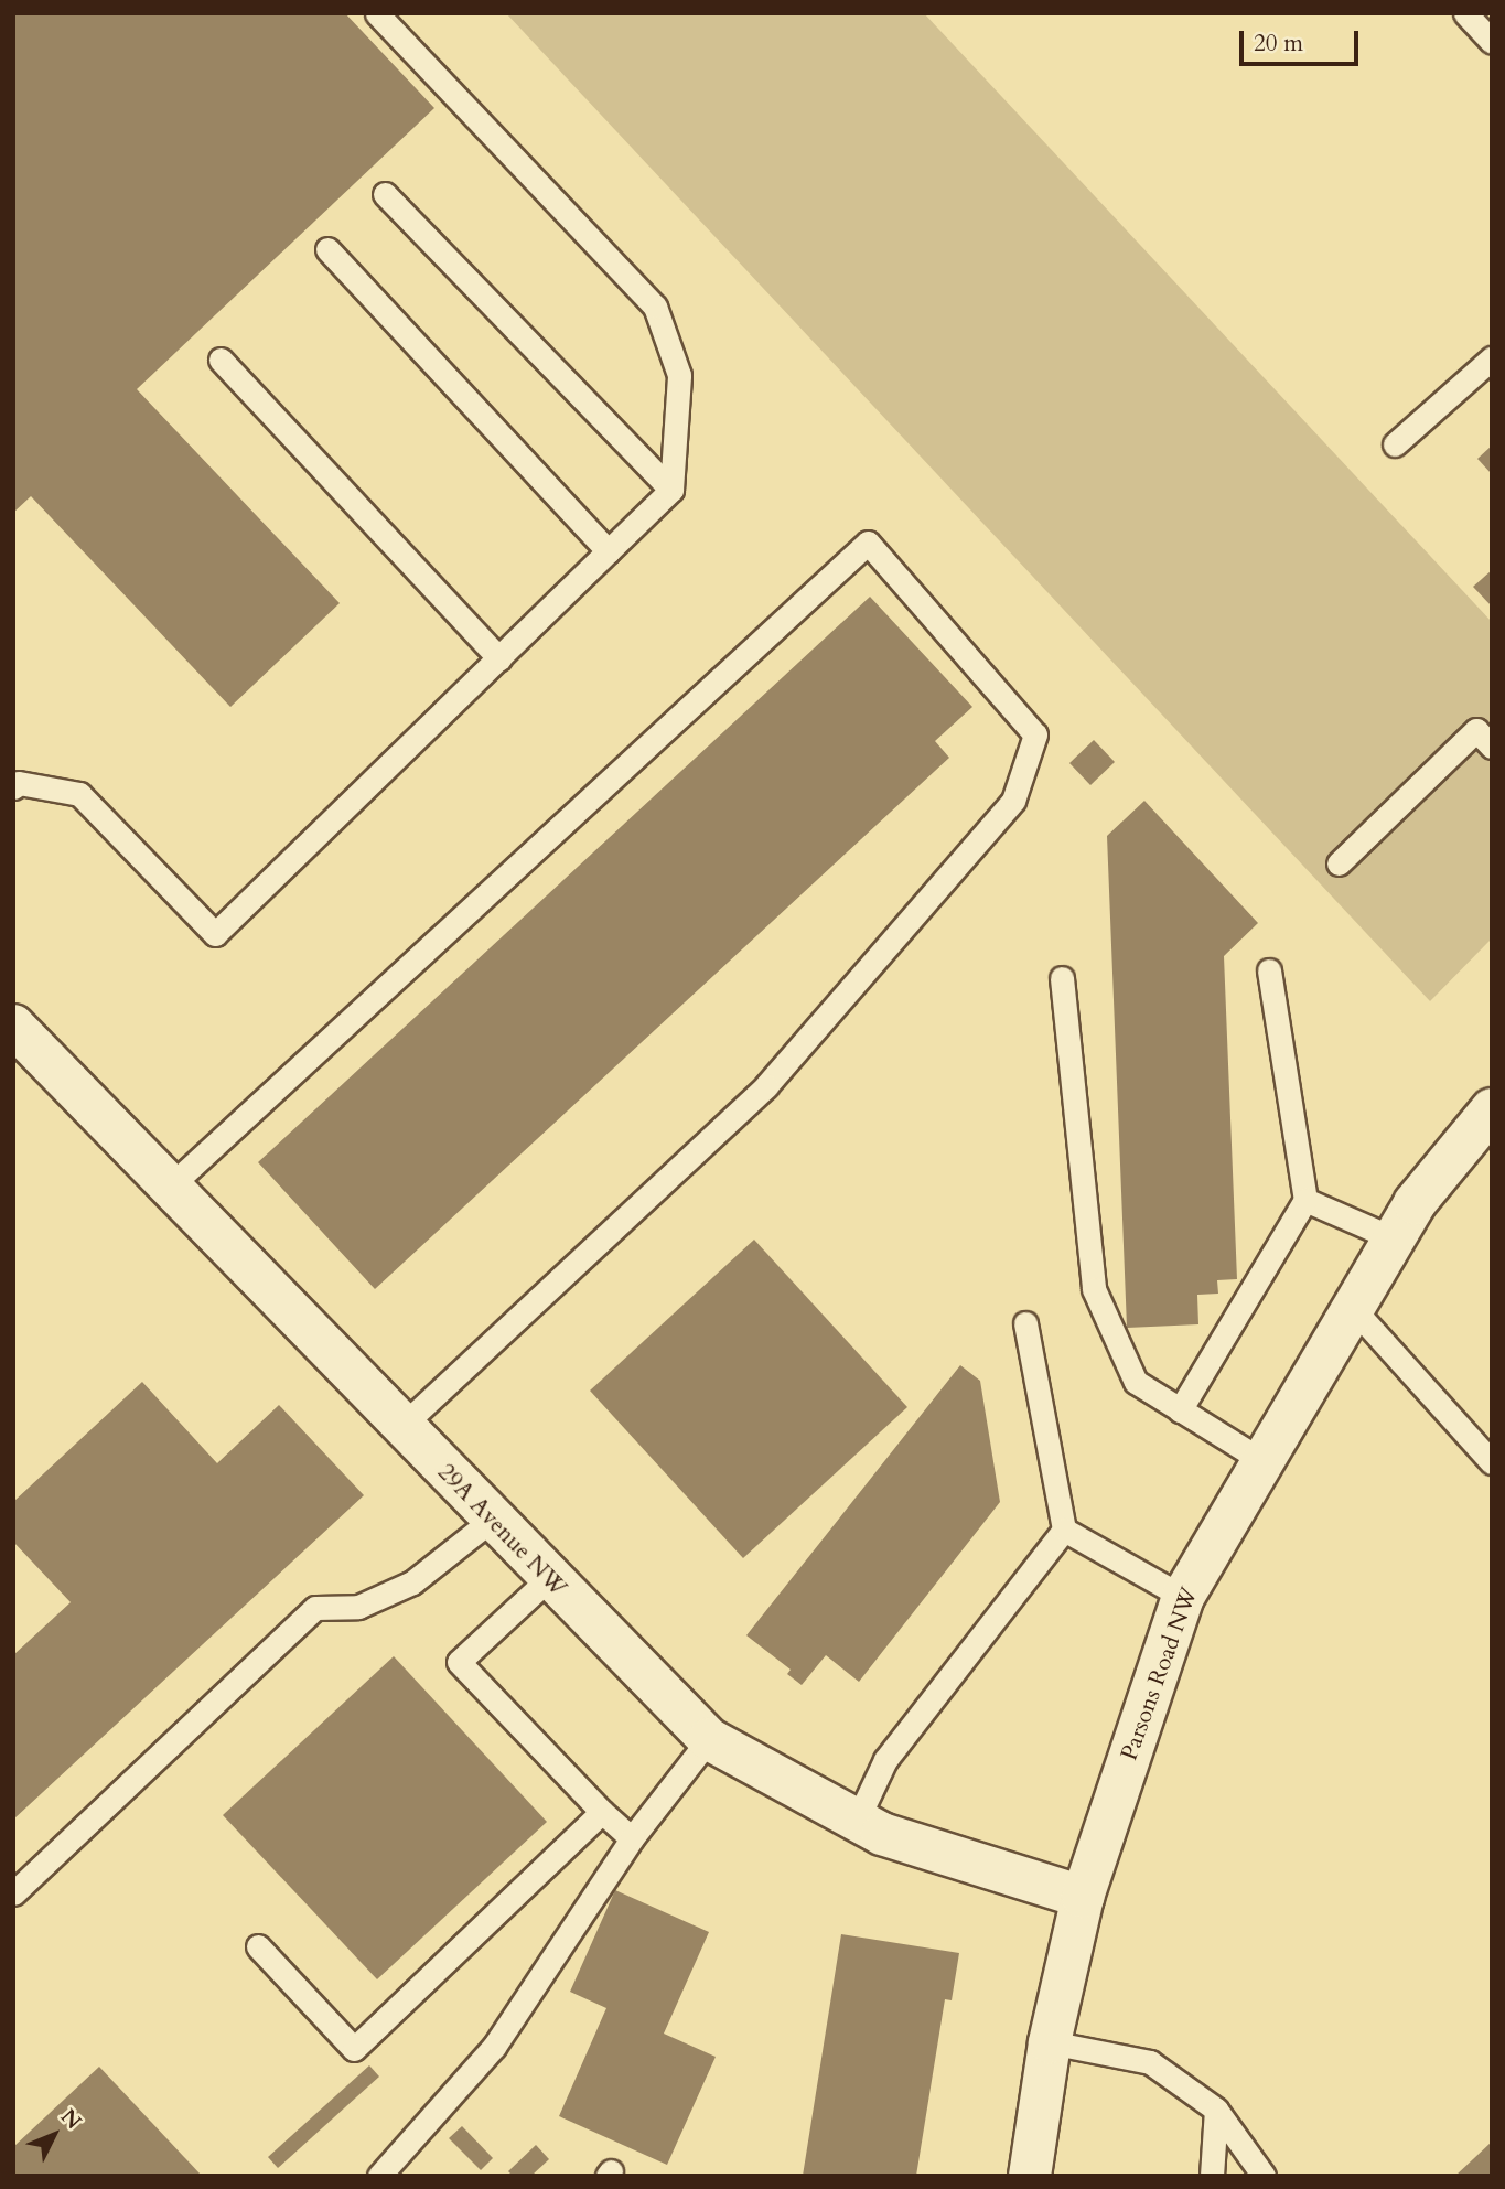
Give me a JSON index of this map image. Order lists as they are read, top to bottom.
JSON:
{
  "streets": {
    "street": ["29A Avenue NW", "Parsons Road NW"]
  },
  "crossings": [
    ["29A Avenue NW", "Parsons Road NW"]
  ],
  "scale_bar": "20 m",
  "north": "top right"
}
